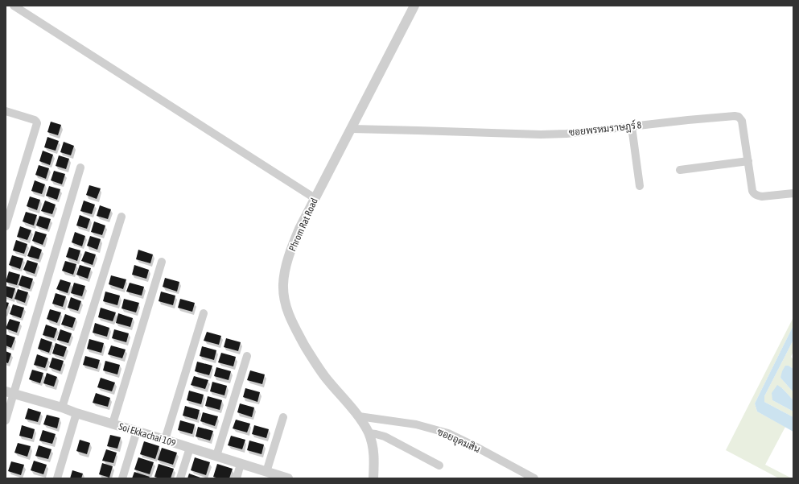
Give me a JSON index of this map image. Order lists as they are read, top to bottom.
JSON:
{
  "streets": {
    "street": [
      "ซอยพรหมราษฎร์ 8",
      "Phrom Rat Road",
      "Soi Ekkachai 109",
      "ซอยอุดมสิน"
    ]
  },
  "crossings": [
    ["ซอยพรหมราษฎร์ 8", "Phrom Rat Road"],
    ["Phrom Rat Road", "ซอยอุดมสิน"]
  ]
}
